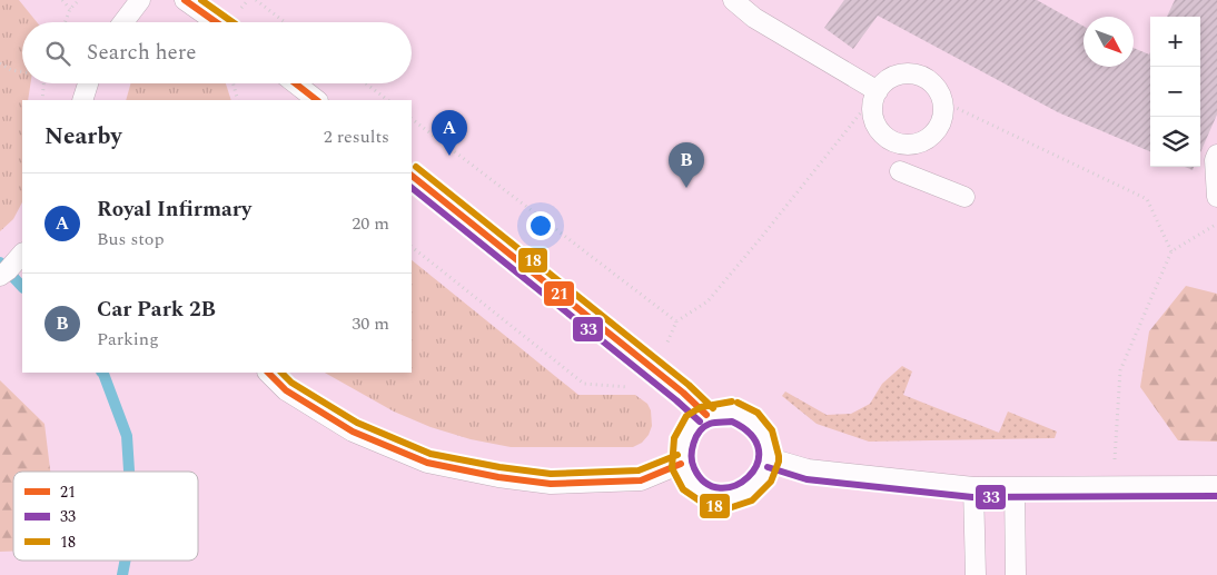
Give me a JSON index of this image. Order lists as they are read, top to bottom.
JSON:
{
  "lines": ["transit line 21", "transit line 18", "transit line 33"],
  "legend": ["21", "33", "18"],
  "north": "bottom right",
  "page": {
    "map_buttons": ["+", "−"],
    "search": "Search here",
    "heading": ["Nearby", "2 results"],
    "pins": ["A", "B"],
    "list": [
      {
        "mark": "A",
        "name": "Royal Infirmary",
        "note": "Bus stop",
        "value": "20 m"
      },
      {
        "mark": "B",
        "name": "Car Park 2B",
        "note": "Parking",
        "value": "30 m"
      }
    ]
  }
}
